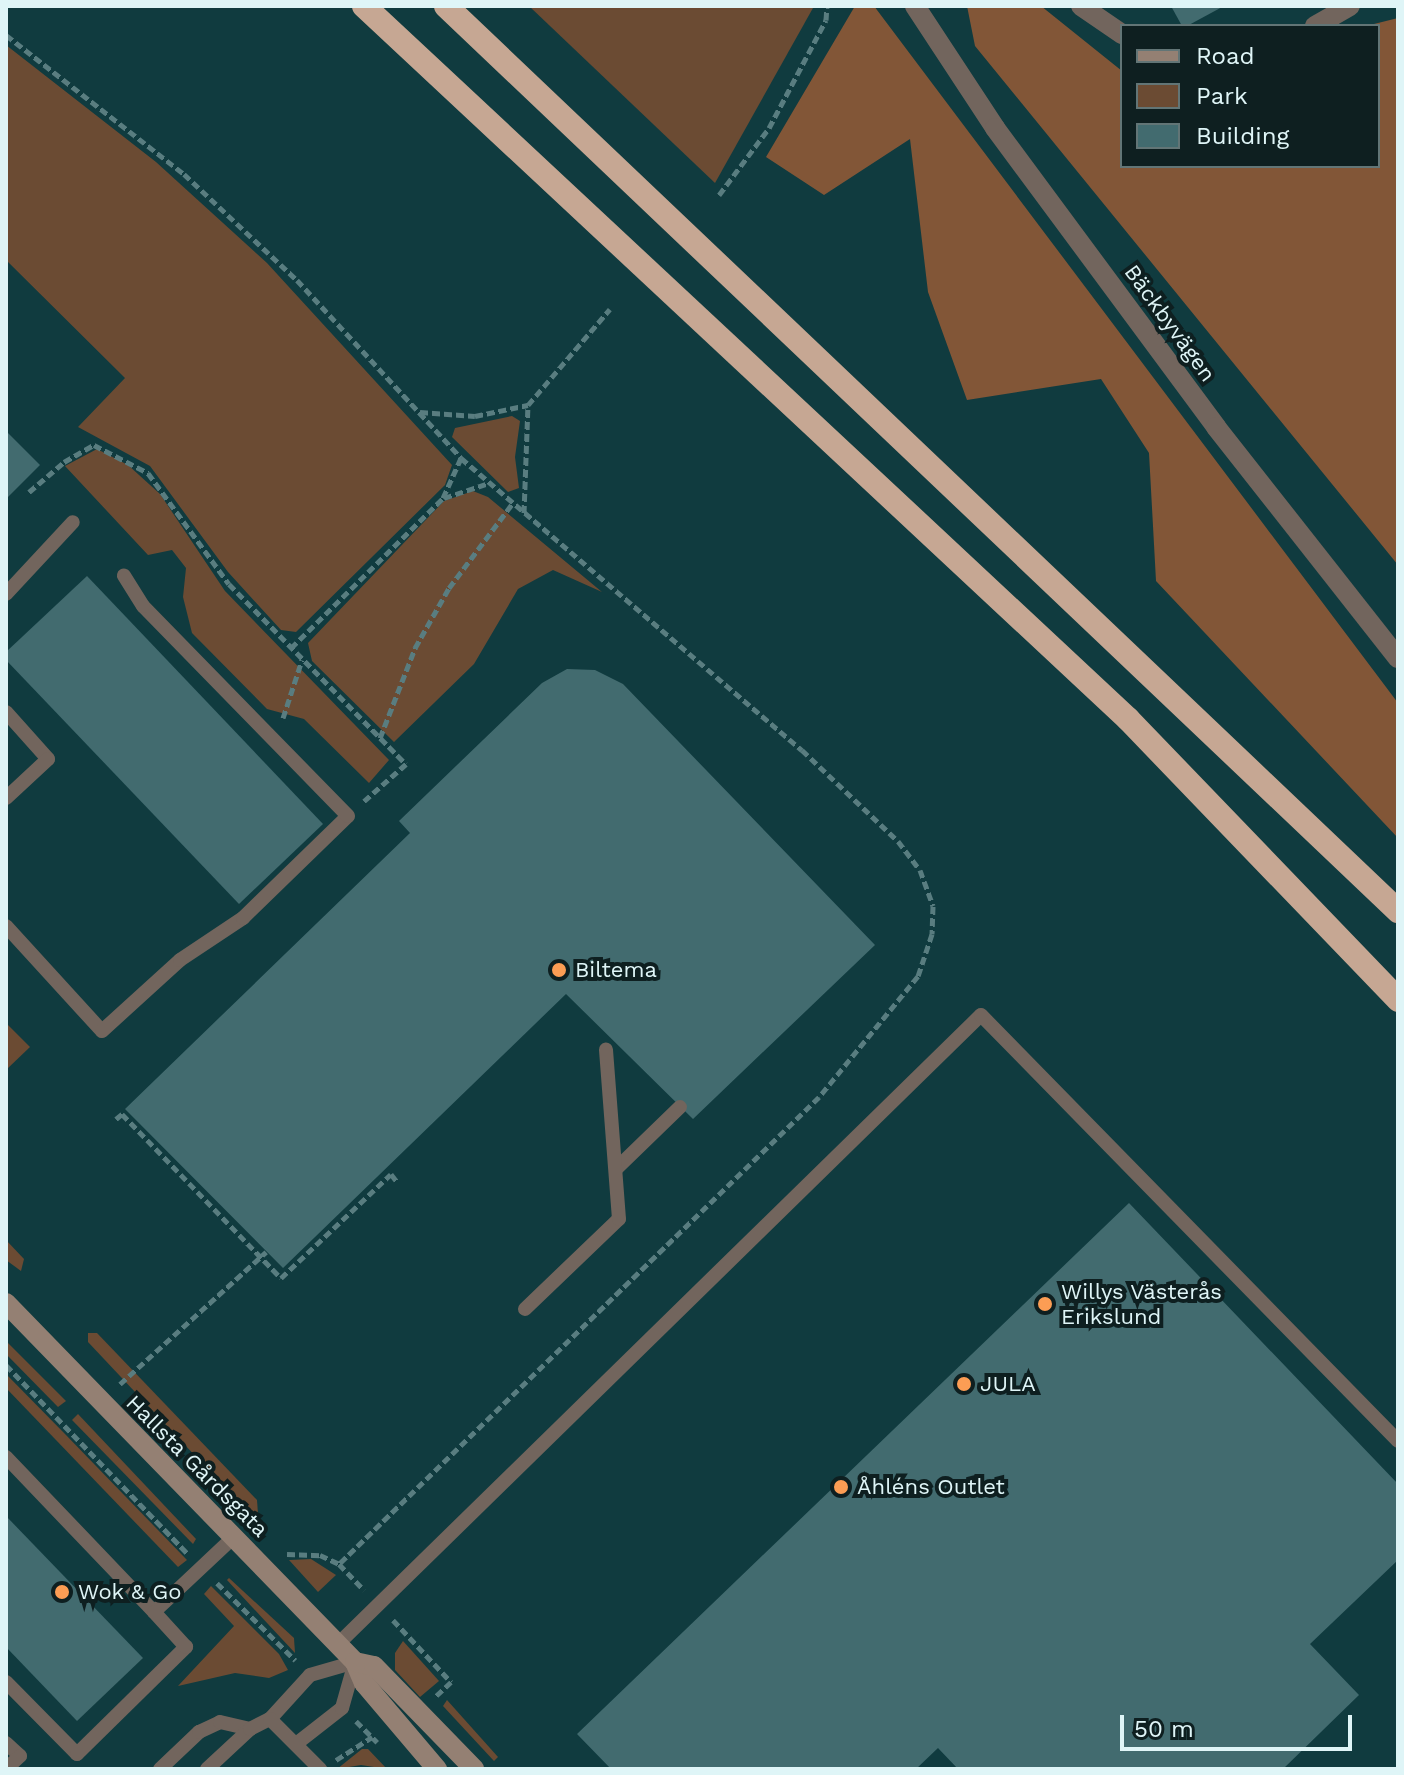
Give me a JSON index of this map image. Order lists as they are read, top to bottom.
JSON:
{
  "streets": {
    "street": ["Bäckbyvägen", "Hallsta Gårdsgata"]
  },
  "places": [
    "Biltema",
    "Willys Västerås Erikslund",
    "JULA",
    "Åhléns Outlet",
    "Wok & Go"
  ],
  "legend": ["Road", "Park", "Building"],
  "scale_bar": "50 m"
}
